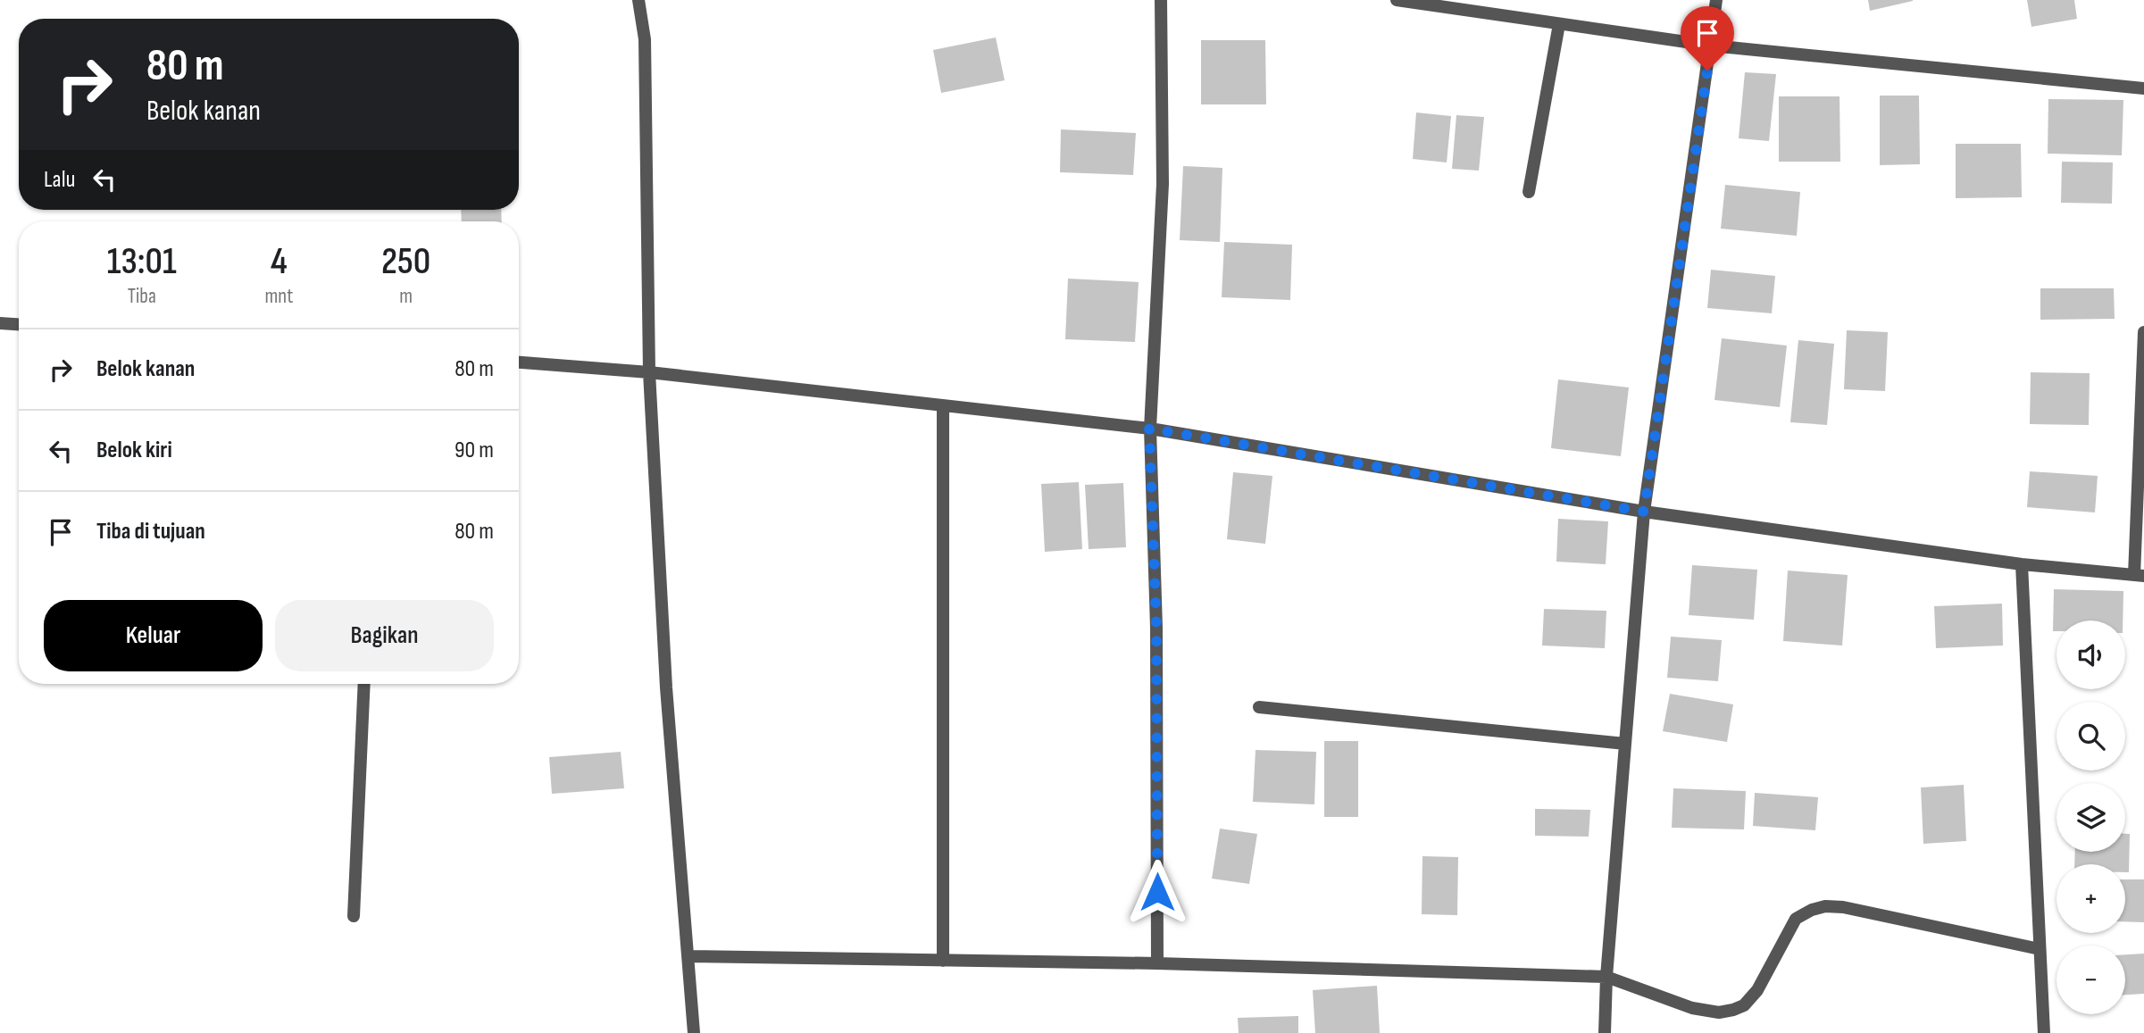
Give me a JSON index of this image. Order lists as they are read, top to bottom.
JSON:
{
  "page": {
    "turn": ["80 m", "Belok kanan"],
    "then": "Lalu",
    "eta": [
      "13:01",
      "Tiba",
      "4",
      "mnt",
      "250",
      "m"
    ],
    "list": [
      {
        "name": "Belok kanan",
        "value": "80 m"
      },
      {
        "name": "Belok kiri",
        "value": "90 m"
      },
      {
        "name": "Tiba di tujuan",
        "value": "80 m"
      }
    ],
    "buttons": ["Keluar", "Bagikan"],
    "map_buttons": ["+", "−"]
  }
}
